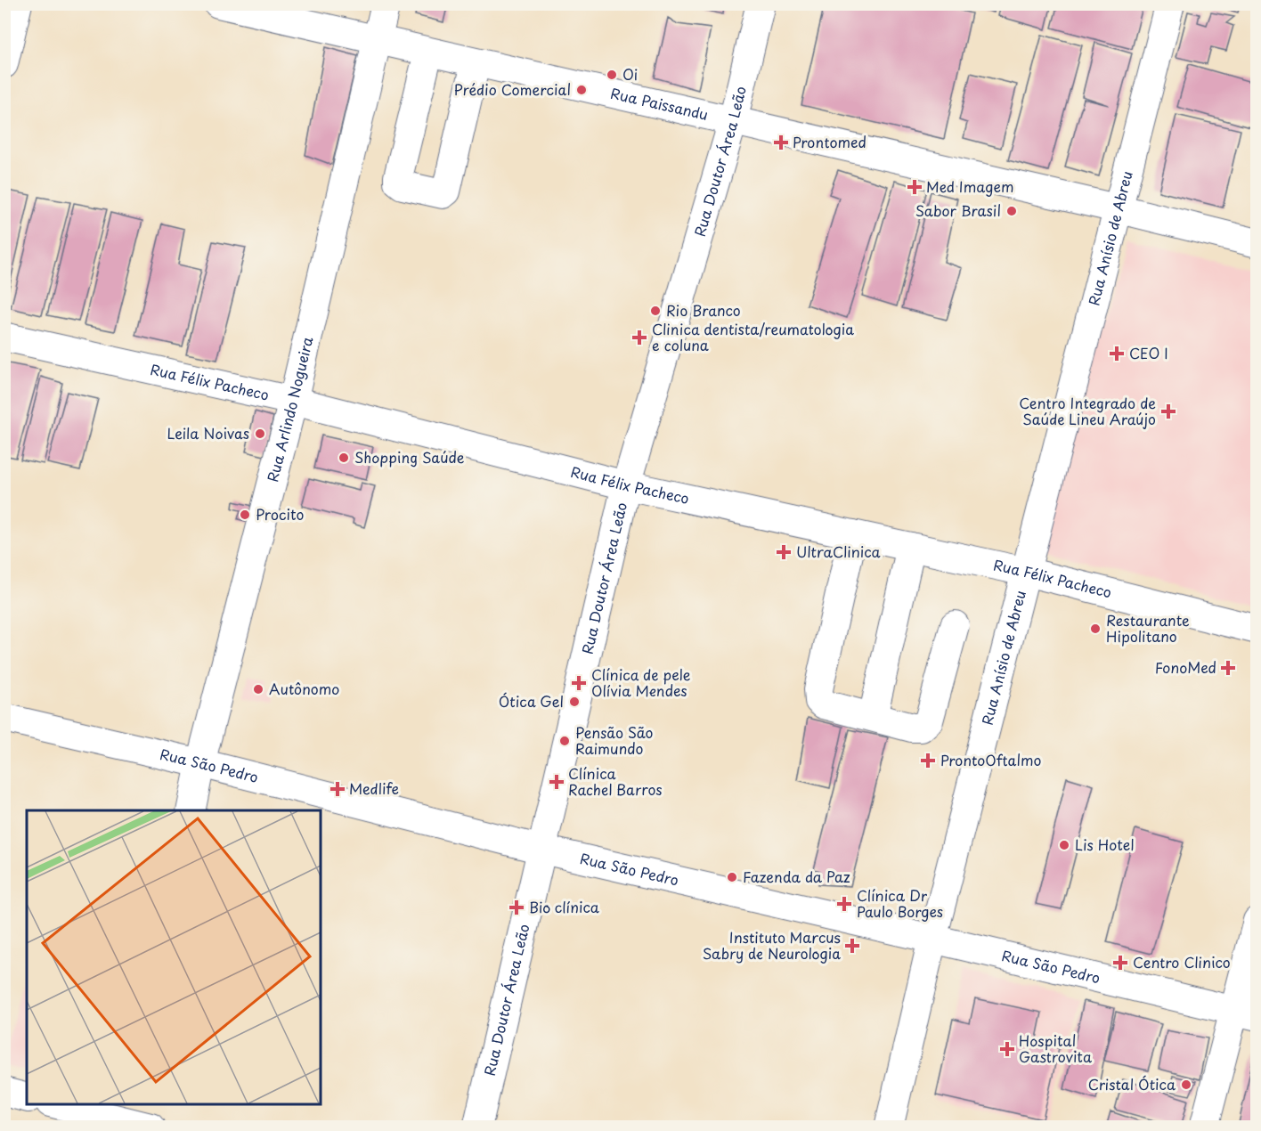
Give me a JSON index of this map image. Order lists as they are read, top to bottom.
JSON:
{
  "streets": {
    "street": [
      "Rua Paissandu",
      "Rua Doutor Área Leão",
      "Rua Anísio de Abreu",
      "Rua Félix Pacheco",
      "Rua Arlindo Nogueira",
      "Rua São Pedro"
    ]
  },
  "crossings": [
    ["Rua Paissandu", "Rua Doutor Área Leão"],
    ["Rua Paissandu", "Rua Anísio de Abreu"],
    ["Rua Paissandu", "Rua Arlindo Nogueira"],
    ["Rua Doutor Área Leão", "Rua Félix Pacheco"],
    ["Rua Doutor Área Leão", "Rua São Pedro"],
    ["Rua Anísio de Abreu", "Rua Félix Pacheco"],
    ["Rua Anísio de Abreu", "Rua São Pedro"],
    ["Rua Félix Pacheco", "Rua Arlindo Nogueira"],
    ["Rua Arlindo Nogueira", "Rua São Pedro"]
  ],
  "places": {
    "other": [
      "Oi",
      "Prédio Comercial",
      "Sabor Brasil",
      "Rio Branco",
      "Leila Noivas",
      "Shopping Saúde",
      "Procito",
      "Restaurante Hipolitano",
      "Autônomo",
      "Ótica Gel",
      "Pensão São Raimundo",
      "Lis Hotel",
      "Fazenda da Paz",
      "Cristal Ótica"
    ],
    "health": [
      "Prontomed",
      "Med Imagem",
      "Clinica dentista/reumatologia e coluna",
      "CEO I",
      "Centro Integrado de Saúde Lineu Araújo",
      "UltraClinica",
      "FonoMed",
      "Clínica de pele Olívia Mendes",
      "ProntoOftalmo",
      "Clínica Rachel Barros",
      "Medlife",
      "Clínica Dr Paulo Borges",
      "Bio clínica",
      "Instituto Marcus Sabry de Neurologia",
      "Centro Clinico",
      "Hospital Gastrovita"
    ]
  }
}
